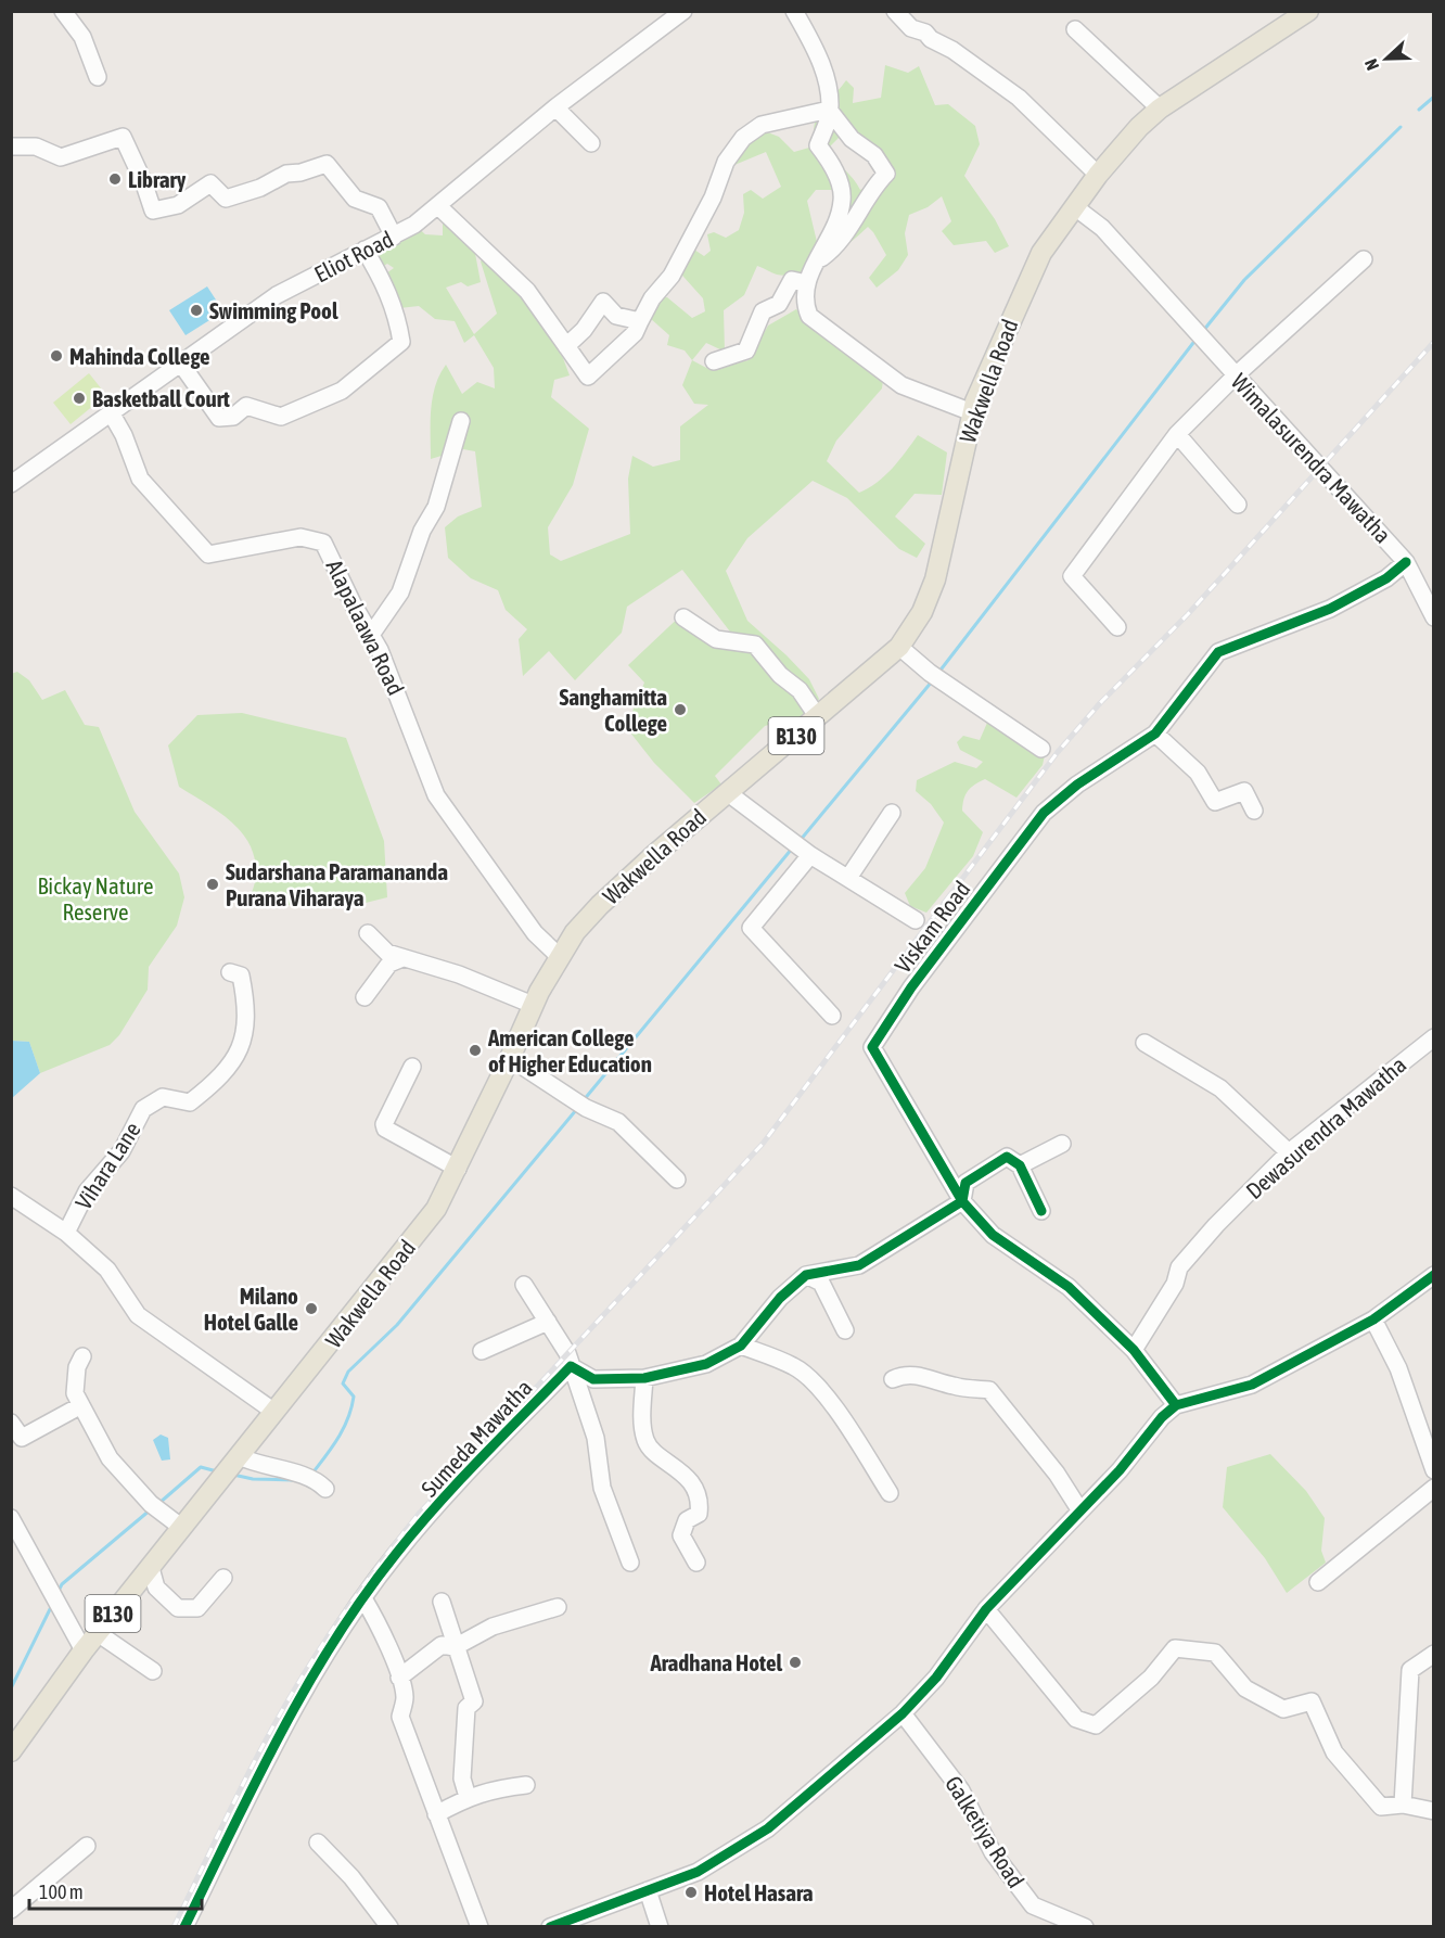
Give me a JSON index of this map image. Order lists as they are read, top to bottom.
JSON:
{
  "streets": {
    "main road": ["Wakwella Road", "B130"],
    "street": [
      "Eliot Road",
      "Wimalasurendra Mawatha",
      "Alapalaawa Road",
      "Viskam Road",
      "Dewasurendra Mawatha",
      "Vihara Lane",
      "Sumeda Mawatha",
      "Galketiya Road"
    ]
  },
  "crossings": [
    ["Eliot Road", "Alapalaawa Road"],
    ["Wakwella Road", "Wimalasurendra Mawatha"],
    ["Wakwella Road", "Alapalaawa Road"],
    ["Wakwella Road", "Vihara Lane"],
    ["Wimalasurendra Mawatha", "Viskam Road"],
    ["Viskam Road", "Dewasurendra Mawatha"]
  ],
  "parks": ["Bickay Nature Reserve"],
  "places": [
    "Library",
    "Swimming Pool",
    "Mahinda College",
    "Basketball Court",
    "Sanghamitta College",
    "Sudarshana Paramananda Purana Viharaya",
    "American College of Higher Education",
    "Milano Hotel Galle",
    "Aradhana Hotel",
    "Hotel Hasara"
  ],
  "scale_bar": "100 m",
  "north": "left"
}
